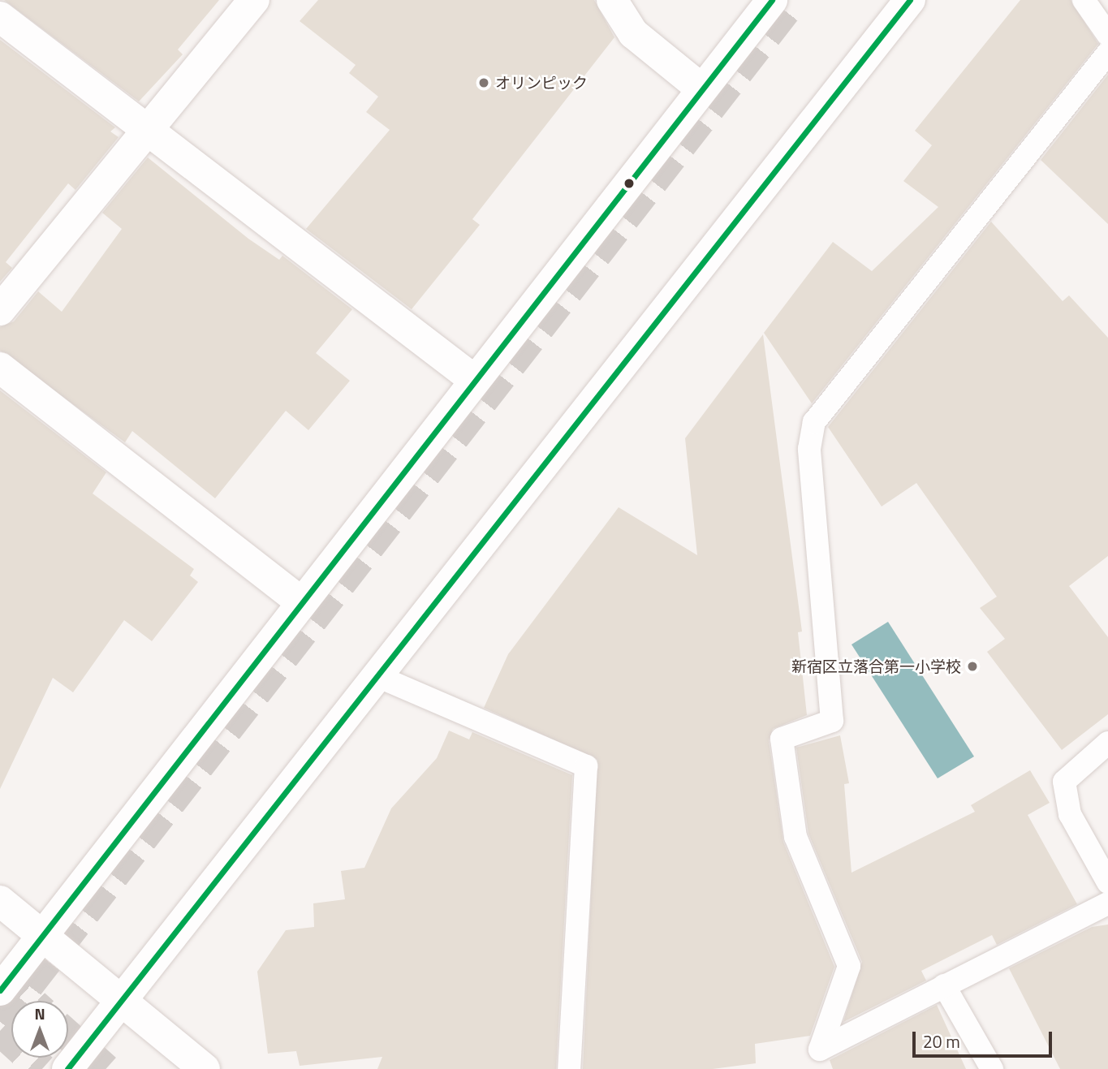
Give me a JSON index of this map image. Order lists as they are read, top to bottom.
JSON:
{
  "places": ["オリンピック", "新宿区立落合第一小学校"],
  "scale_bar": "20 m",
  "north": "top"
}
